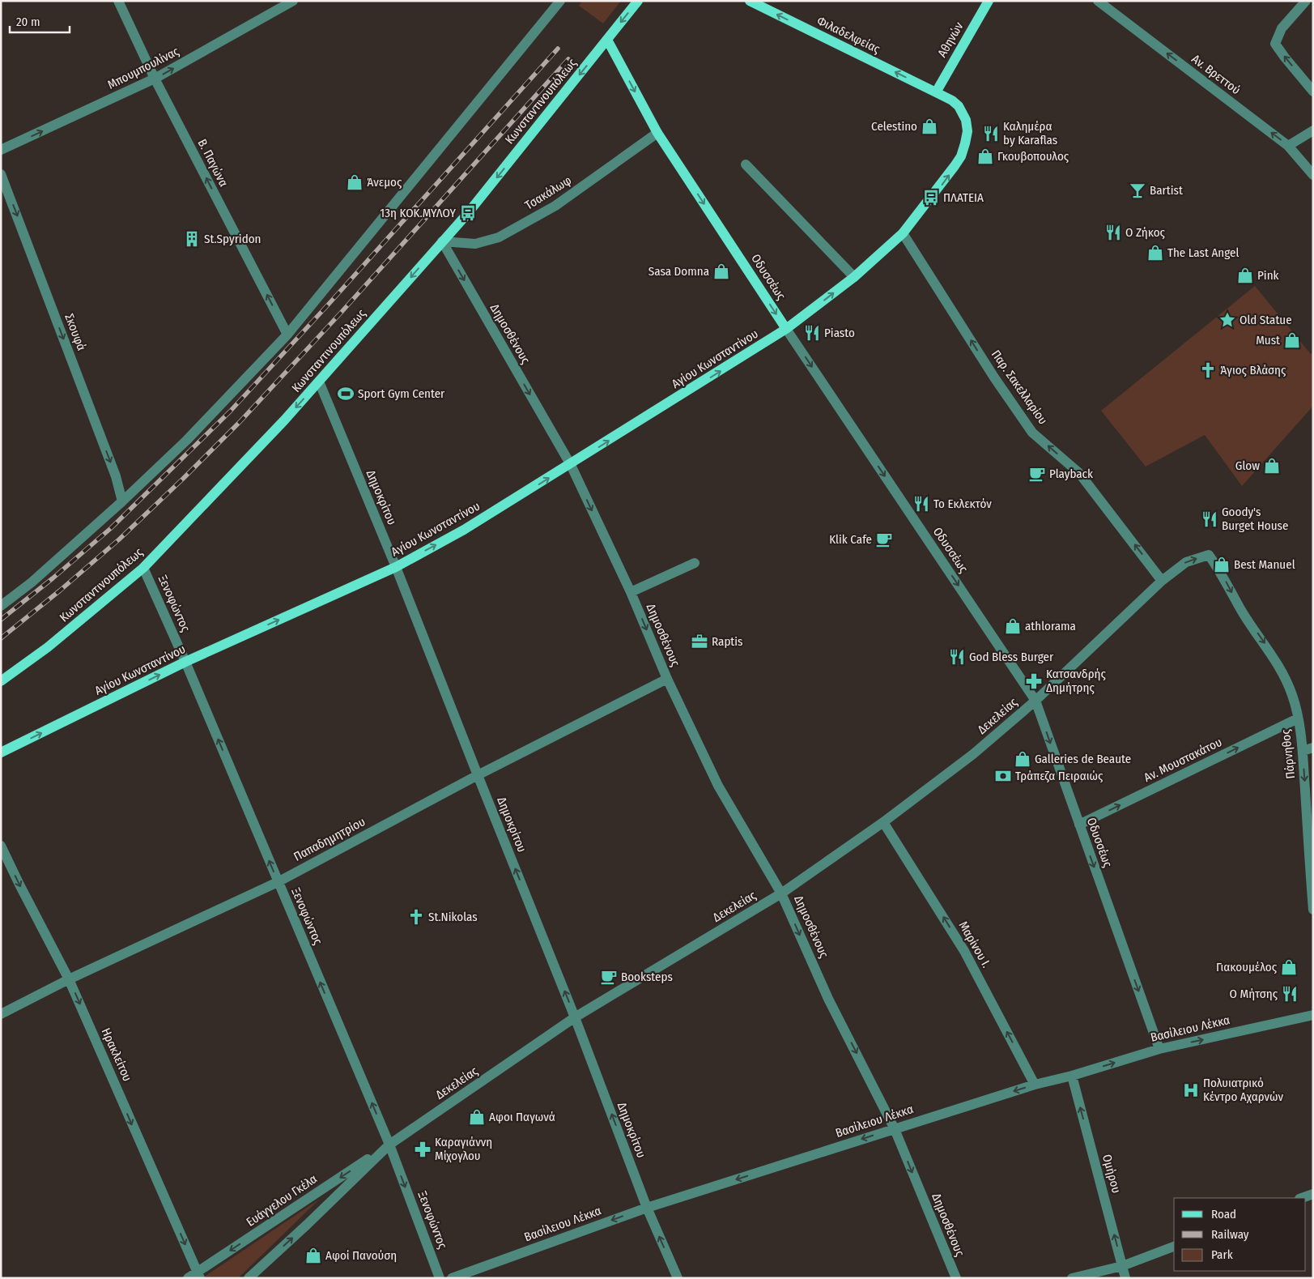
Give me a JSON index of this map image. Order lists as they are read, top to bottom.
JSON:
{
  "streets": {
    "main road": [
      "Φιλαδελφείας",
      "Αθηνών",
      "Κωνσταντινουπόλεως",
      "Οδυσσέως",
      "Αγίου Κωνσταντίνου"
    ],
    "street": [
      "Μπουμπουλίνας",
      "Αν. Βρεττού",
      "Β. Παγώνα",
      "Τσακάλωφ",
      "Σκουφά",
      "Δημοσθένους",
      "Παρ. Σακελλαρίου",
      "Δημοκρίτου",
      "Ξενοφώντος",
      "Δεκελείας",
      "Πάρνηθος",
      "Αν. Μουστακάτου",
      "Παπαδημητρίου",
      "Μαρίνου Ι.",
      "Βασίλειου Λέκκα",
      "Ηρακλείτου",
      "Ομήρου",
      "Ευάγγελου Γκέλα"
    ]
  },
  "crossings": [
    ["Φιλαδελφείας", "Αθηνών"],
    ["Φιλαδελφείας", "Αγίου Κωνσταντίνου"],
    ["Αθηνών", "Αγίου Κωνσταντίνου"],
    ["Μπουμπουλίνας", "Β. Παγώνα"],
    ["Κωνσταντινουπόλεως", "Τσακάλωφ"],
    ["Κωνσταντινουπόλεως", "Οδυσσέως"],
    ["Κωνσταντινουπόλεως", "Δημοσθένους"],
    ["Κωνσταντινουπόλεως", "Δημοκρίτου"],
    ["Κωνσταντινουπόλεως", "Ξενοφώντος"],
    ["Τσακάλωφ", "Οδυσσέως"],
    ["Τσακάλωφ", "Δημοσθένους"],
    ["Οδυσσέως", "Αγίου Κωνσταντίνου"],
    ["Οδυσσέως", "Δεκελείας"],
    ["Οδυσσέως", "Αν. Μουστακάτου"],
    ["Οδυσσέως", "Βασίλειου Λέκκα"],
    ["Δημοσθένους", "Αγίου Κωνσταντίνου"],
    ["Δημοσθένους", "Δεκελείας"],
    ["Δημοσθένους", "Παπαδημητρίου"],
    ["Δημοσθένους", "Βασίλειου Λέκκα"],
    ["Αγίου Κωνσταντίνου", "Παρ. Σακελλαρίου"],
    ["Αγίου Κωνσταντίνου", "Δημοκρίτου"],
    ["Αγίου Κωνσταντίνου", "Ξενοφώντος"],
    ["Παρ. Σακελλαρίου", "Δεκελείας"],
    ["Δημοκρίτου", "Δεκελείας"],
    ["Δημοκρίτου", "Παπαδημητρίου"],
    ["Δημοκρίτου", "Βασίλειου Λέκκα"],
    ["Ξενοφώντος", "Δεκελείας"],
    ["Ξενοφώντος", "Παπαδημητρίου"],
    ["Ξενοφώντος", "Ευάγγελου Γκέλα"],
    ["Δεκελείας", "Πάρνηθος"],
    ["Δεκελείας", "Μαρίνου Ι."],
    ["Δεκελείας", "Ευάγγελου Γκέλα"],
    ["Πάρνηθος", "Αν. Μουστακάτου"],
    ["Παπαδημητρίου", "Ηρακλείτου"],
    ["Μαρίνου Ι.", "Βασίλειου Λέκκα"],
    ["Βασίλειου Λέκκα", "Ομήρου"],
    ["Ηρακλείτου", "Ευάγγελου Γκέλα"]
  ],
  "one_way": [
    "Φιλαδελφείας",
    "Μπουμπουλίνας",
    "Αν. Βρεττού",
    "Κωνσταντινουπόλεως",
    "Β. Παγώνα",
    "Οδυσσέως",
    "Σκουφά",
    "Δημοσθένους",
    "Αγίου Κωνσταντίνου",
    "Παρ. Σακελλαρίου",
    "Δημοκρίτου",
    "Πάρνηθος",
    "Αν. Μουστακάτου",
    "Μαρίνου Ι.",
    "Ηρακλείτου",
    "Ομήρου",
    "Ευάγγελου Γκέλα"
  ],
  "places": {
    "shop": [
      "Celestino",
      "Γκουβοπουλος",
      "Άνεμος",
      "The Last Angel",
      "Sasa Domna",
      "Pink",
      "Must",
      "Glow",
      "Best Manuel",
      "athlorama",
      "Galleries de Beaute",
      "Γιακουμέλος",
      "Αφοι Παγωνά",
      "Αφοί Πανούση"
    ],
    "restaurant": [
      "Καλημέρα by Karaflas",
      "Ο Ζήκος",
      "Piasto",
      "Το Εκλεκτόν",
      "Goody's Burget House",
      "God Bless Burger",
      "Ο Μήτσης"
    ],
    "bar": ["Bartist"],
    "bus stop": ["ΠΛΑΤΕΙΑ", "13η ΚΟΚ.ΜΥΛΟΥ"],
    "building": ["St.Spyridon"],
    "place": ["Old Statue"],
    "church": ["Άγιος Βλάσης", "St.Nikolas"],
    "sports": ["Sport Gym Center"],
    "cafe": ["Playback", "Klik Cafe", "Booksteps"],
    "office": ["Raptis"],
    "pharmacy": ["Κατσανδρής Δημήτρης", "Καραγιάννη Μίχογλου"],
    "bank": ["Τράπεζα Πειραιώς"],
    "hospital": ["Πολυιατρικό Κέντρο Αχαρνών"]
  },
  "legend": ["Road", "Railway", "Park"],
  "scale_bar": "20 m"
}
